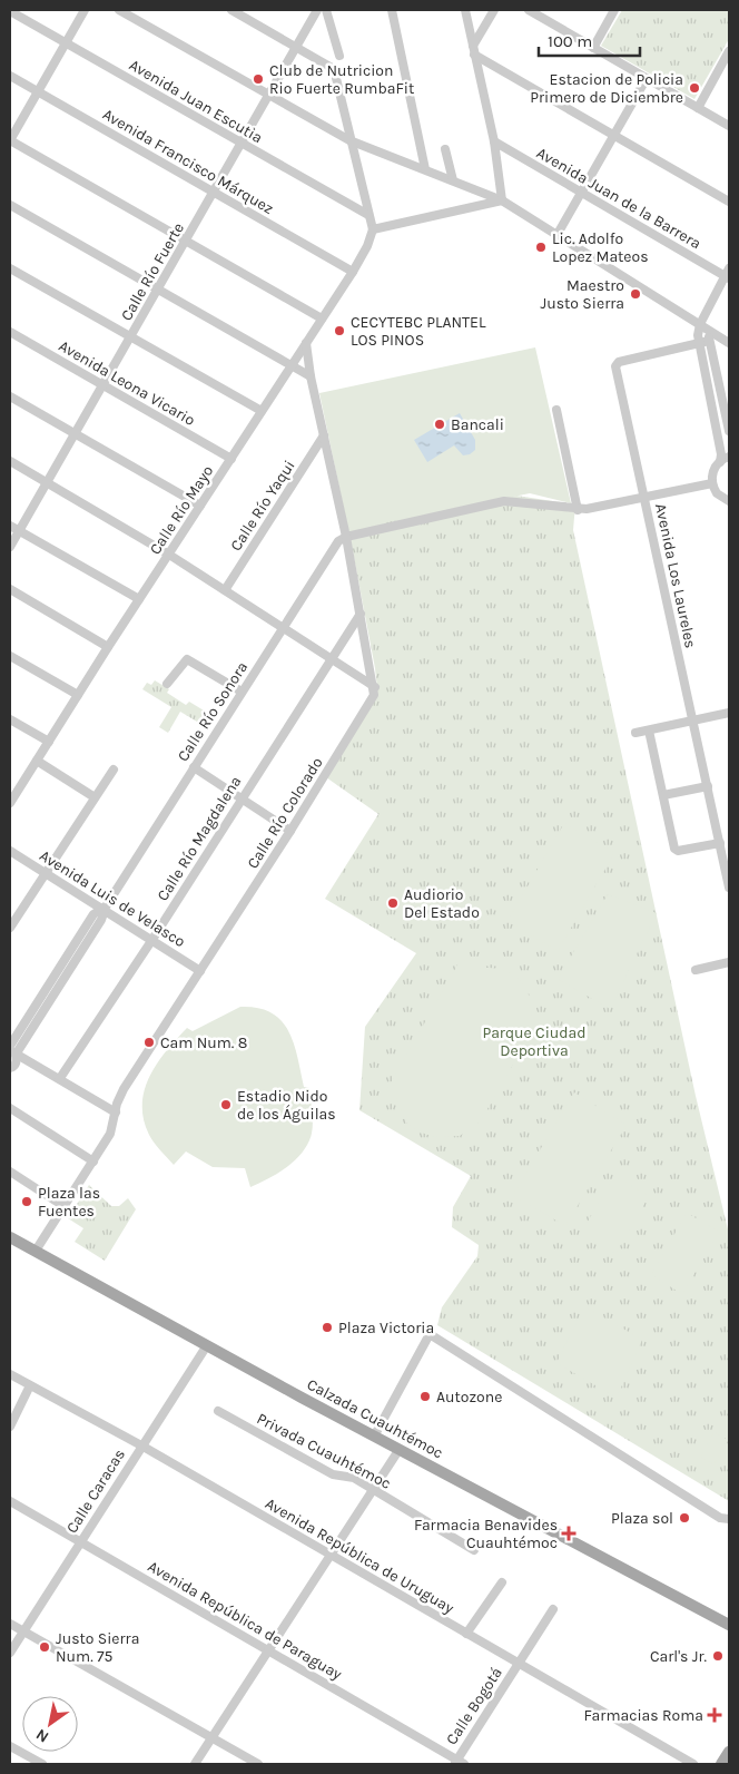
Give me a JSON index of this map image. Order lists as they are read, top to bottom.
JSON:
{
  "streets": {
    "main road": ["Calzada Cuauhtémoc"],
    "street": [
      "Avenida Juan Escutia",
      "Avenida Francisco Márquez",
      "Avenida Juan de la Barrera",
      "Calle Río Fuerte",
      "Avenida Leona Vicario",
      "Calle Río Yaqui",
      "Calle Río Mayo",
      "Avenida Los Laureles",
      "Calle Río Sonora",
      "Calle Río Colorado",
      "Calle Río Magdalena",
      "Avenida Luis de Velasco",
      "Privada Cuauhtémoc",
      "Calle Caracas",
      "Avenida República de Uruguay",
      "Avenida República de Paraguay",
      "Calle Bogotá"
    ]
  },
  "crossings": [
    ["Avenida Juan Escutia", "Calle Río Fuerte"],
    ["Avenida Francisco Márquez", "Calle Río Fuerte"],
    ["Avenida Francisco Márquez", "Calle Río Mayo"],
    ["Calle Río Fuerte", "Avenida Leona Vicario"],
    ["Avenida Leona Vicario", "Calle Río Mayo"],
    ["Calle Río Sonora", "Avenida Luis de Velasco"],
    ["Calle Río Colorado", "Avenida Luis de Velasco"],
    ["Calle Río Colorado", "Calzada Cuauhtémoc"],
    ["Calle Río Magdalena", "Avenida Luis de Velasco"],
    ["Calzada Cuauhtémoc", "Calle Caracas"],
    ["Calle Caracas", "Avenida República de Uruguay"],
    ["Calle Caracas", "Avenida República de Paraguay"],
    ["Avenida República de Uruguay", "Calle Bogotá"],
    ["Avenida República de Paraguay", "Calle Bogotá"]
  ],
  "parks": ["Parque Ciudad Deportiva"],
  "places": {
    "other": [
      "Club de Nutricion Rio Fuerte RumbaFit",
      "Estacion de Policia Primero de Diciembre",
      "Lic. Adolfo Lopez Mateos",
      "Maestro Justo Sierra",
      "CECYTEBC PLANTEL LOS PINOS",
      "Bancali",
      "Audiorio Del Estado",
      "Cam Num. 8",
      "Estadio Nido de los Águilas",
      "Plaza las Fuentes",
      "Plaza Victoria",
      "Autozone",
      "Plaza sol",
      "Justo Sierra Num. 75",
      "Carl's Jr."
    ],
    "health": ["Farmacia Benavides Cuauhtémoc", "Farmacias Roma"]
  },
  "scale_bar": "100 m",
  "north": "bottom left"
}
